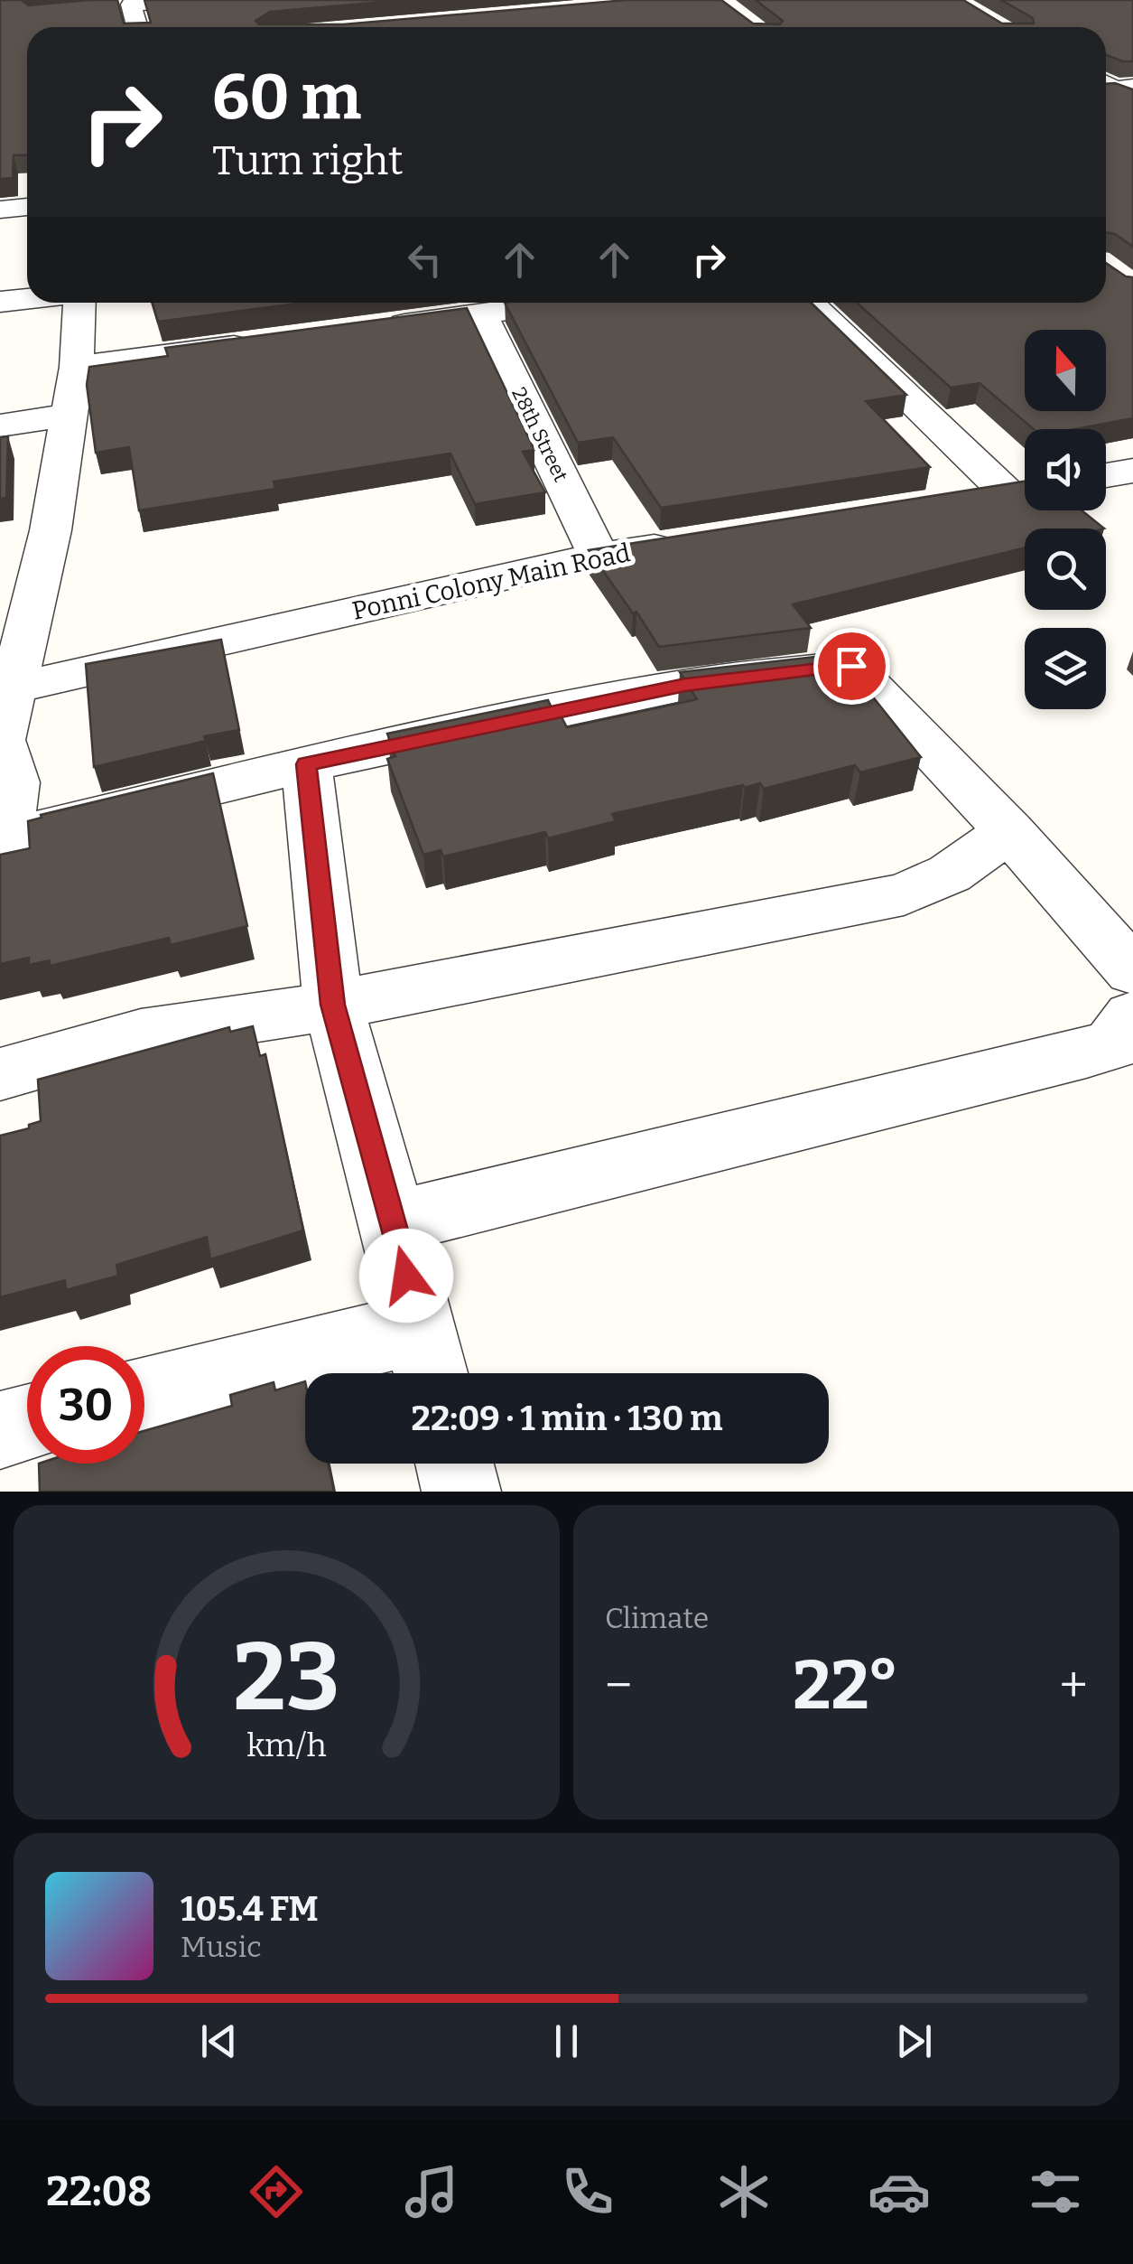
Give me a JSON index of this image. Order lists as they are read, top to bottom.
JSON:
{
  "streets": {
    "street": ["28th Street", "Ponni Colony Main Road"]
  },
  "crossings": [
    ["28th Street", "Ponni Colony Main Road"]
  ],
  "north": "top",
  "page": {
    "turn": ["60 m", "Turn right"],
    "limit": "30",
    "trip": "22:09 · 1 min · 130 m",
    "tile": "Climate",
    "heat": ["−", "22°", "+"],
    "song": ["105.4 FM", "Music"],
    "tabs": "22:08",
    "gauge": ["23", "km/h"]
  }
}
